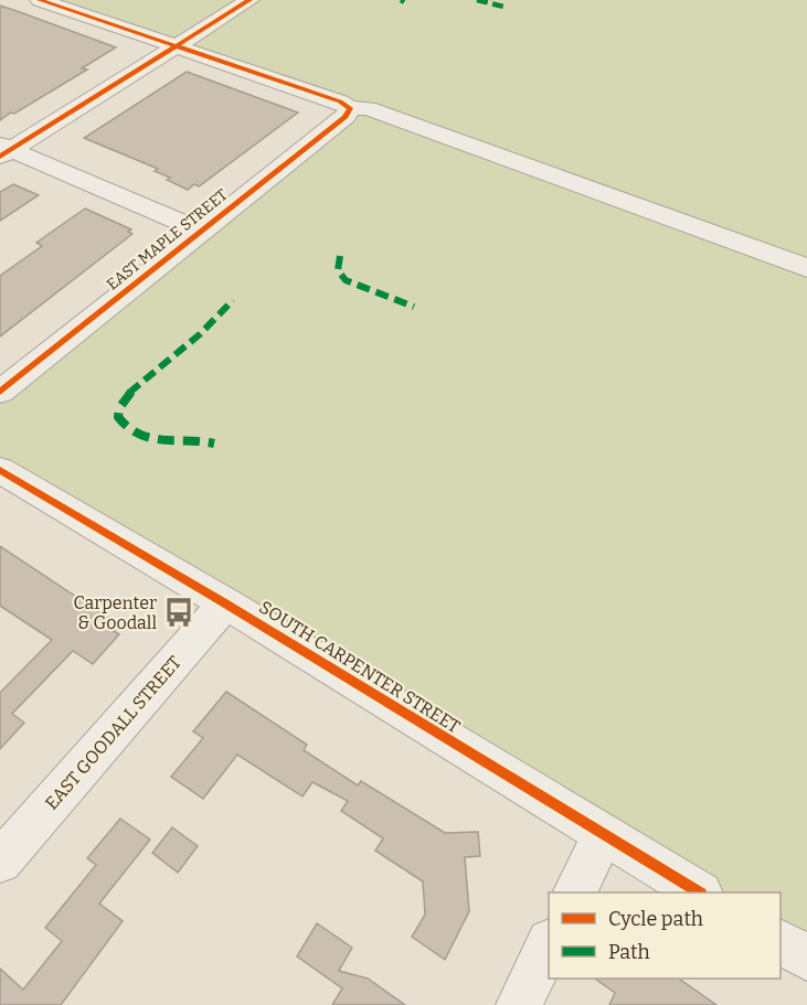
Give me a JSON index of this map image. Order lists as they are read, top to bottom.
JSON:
{
  "streets": {
    "street": ["EAST MAPLE STREET", "SOUTH CARPENTER STREET", "EAST GOODALL STREET"]
  },
  "crossings": [
    ["SOUTH CARPENTER STREET", "EAST GOODALL STREET"]
  ],
  "places": {
    "bus stop": ["Carpenter & Goodall"]
  },
  "legend": ["Cycle path", "Path"]
}
